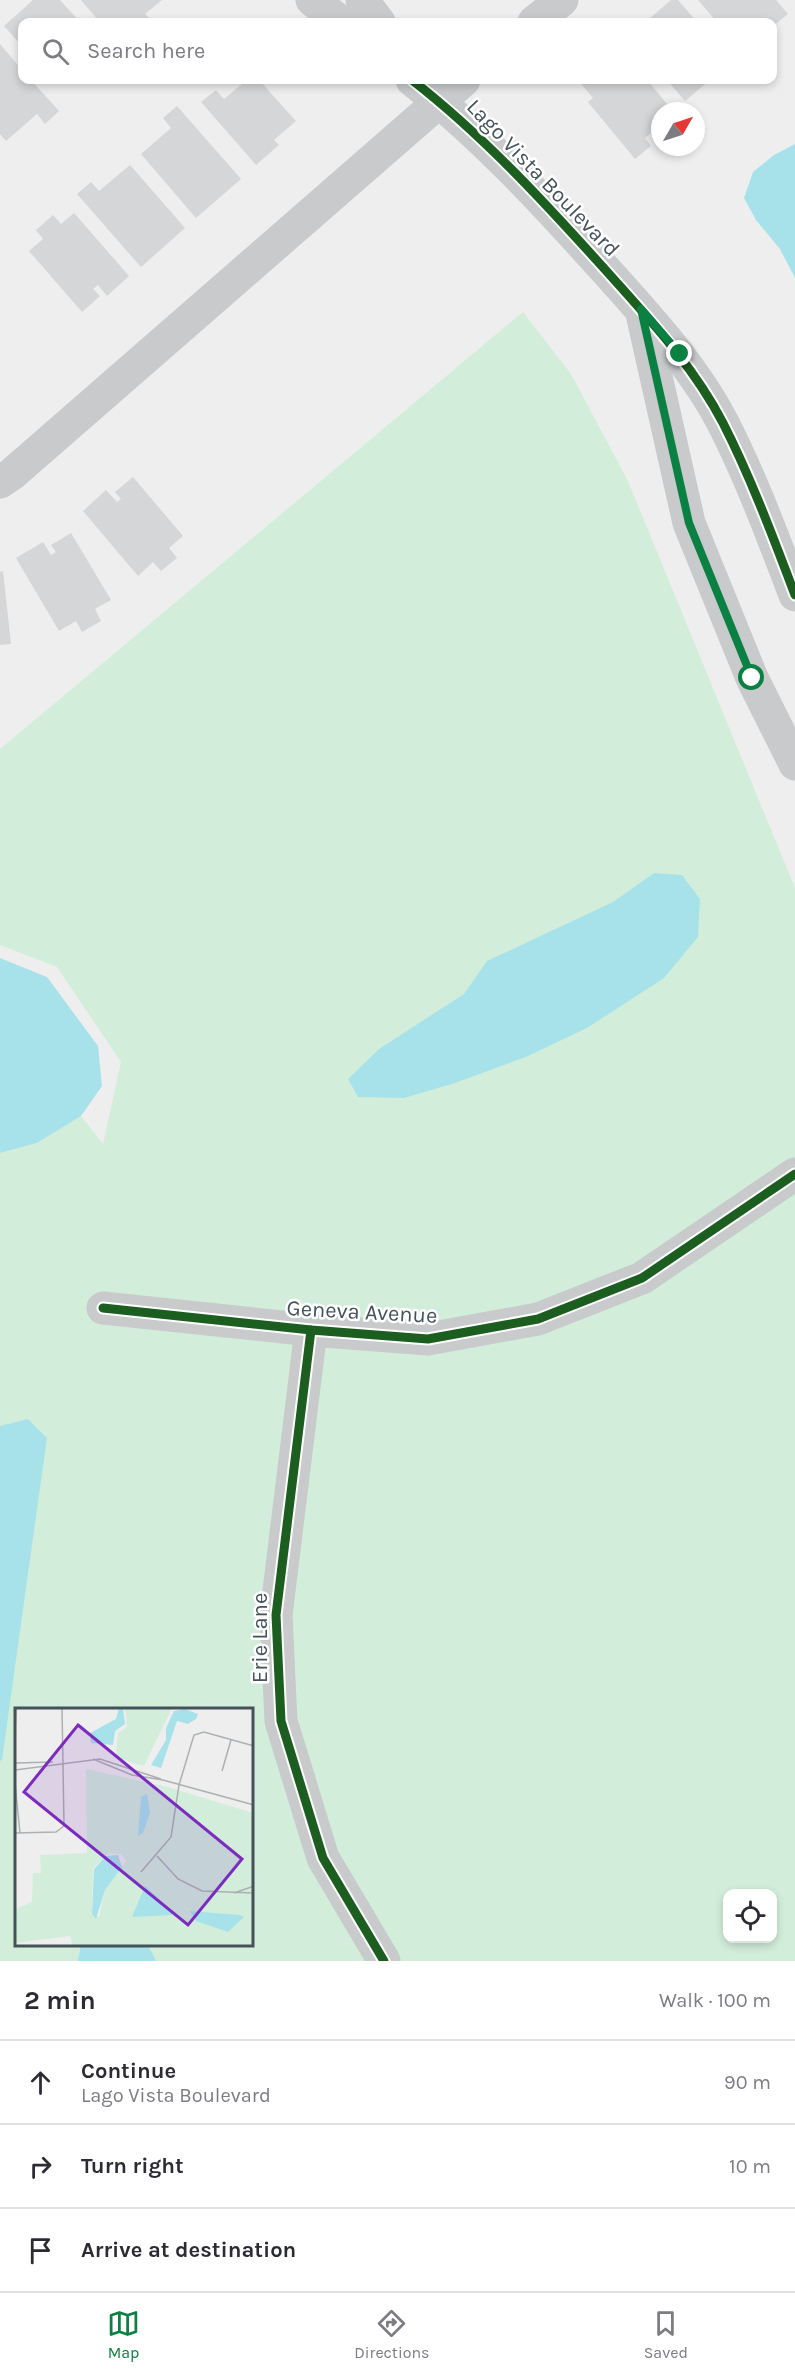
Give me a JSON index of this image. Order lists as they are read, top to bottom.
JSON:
{
  "streets": {
    "street": ["Lago Vista Boulevard", "Geneva Avenue", "Erie Lane"]
  },
  "crossings": [
    ["Geneva Avenue", "Erie Lane"]
  ],
  "north": "top right",
  "page": {
    "search": "Search here",
    "heading": ["2 min", "Walk · 100 m"],
    "list": [
      ["Continue", "Lago Vista Boulevard", "90 m"],
      ["Turn right", "10 m"],
      "Arrive at destination"
    ],
    "nav": ["Map", "Directions", "Saved"]
  }
}
